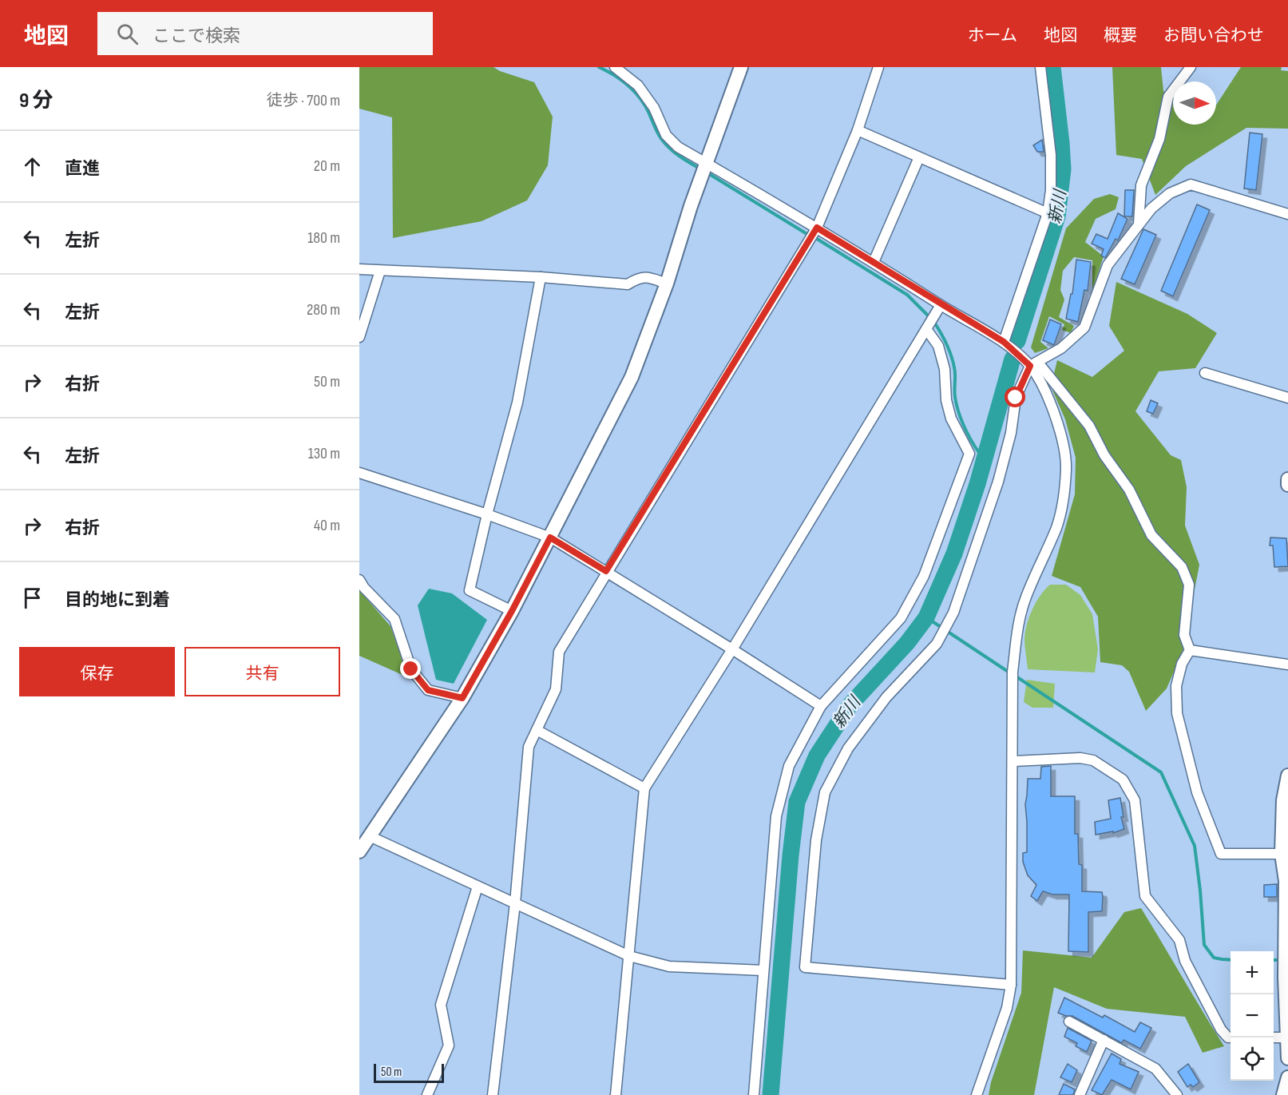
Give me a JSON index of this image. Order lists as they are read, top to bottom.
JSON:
{
  "water": ["新川"],
  "scale_bar": "50 m",
  "north": "right",
  "page": {
    "header": "地図",
    "search": "ここで検索",
    "nav": [
      "ホーム",
      "地図",
      "概要",
      "お問い合わせ"
    ],
    "heading": ["9 分", "徒歩 · 700 m"],
    "list": [
      ["直進", "20 m"],
      ["左折", "180 m"],
      ["左折", "280 m"],
      ["右折", "50 m"],
      ["左折", "130 m"],
      ["右折", "40 m"],
      "目的地に到着"
    ],
    "buttons": ["保存", "共有"],
    "map_buttons": ["+", "−"],
    "scale": "50 m"
  }
}
